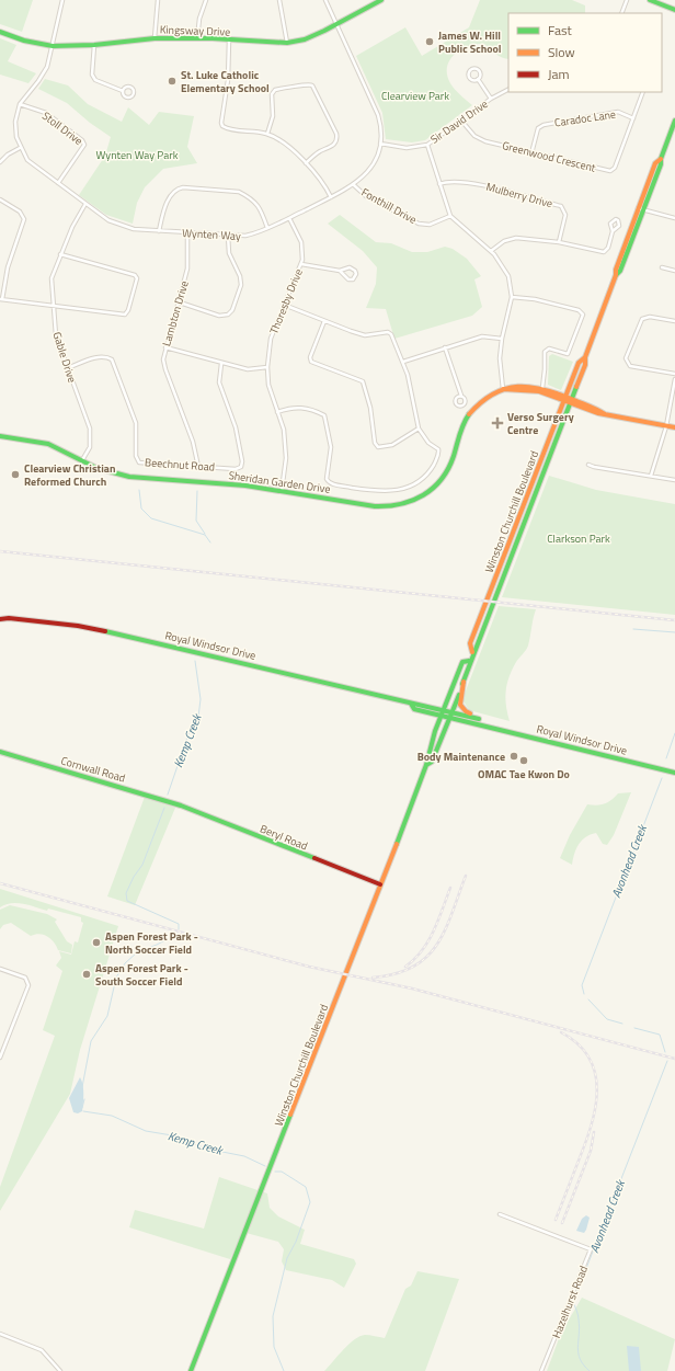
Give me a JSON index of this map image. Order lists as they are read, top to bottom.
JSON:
{
  "streets": {
    "main road": [
      "Kingsway Drive",
      "Sheridan Garden Drive",
      "Winston Churchill Boulevard",
      "Royal Windsor Drive",
      "Cornwall Road",
      "Beryl Road"
    ],
    "street": [
      "Caradoc Lane",
      "Sir David Drive",
      "Stoll Drive",
      "Greenwood Crescent",
      "Mulberry Drive",
      "Fonthill Drive",
      "Wynten Way",
      "Thoresby Drive",
      "Lambton Drive",
      "Gable Drive",
      "Beechnut Road",
      "Hazelhurst Road"
    ]
  },
  "crossings": [
    ["Kingsway Drive", "Wynten Way"],
    ["Caradoc Lane", "Greenwood Crescent"],
    ["Sir David Drive", "Greenwood Crescent"],
    ["Sir David Drive", "Wynten Way"],
    ["Stoll Drive", "Wynten Way"],
    ["Fonthill Drive", "Wynten Way"],
    ["Wynten Way", "Thoresby Drive"],
    ["Wynten Way", "Lambton Drive"],
    ["Wynten Way", "Gable Drive"],
    ["Thoresby Drive", "Sheridan Garden Drive"],
    ["Lambton Drive", "Beechnut Road"],
    ["Gable Drive", "Beechnut Road"],
    ["Gable Drive", "Sheridan Garden Drive"],
    ["Sheridan Garden Drive", "Winston Churchill Boulevard"],
    ["Winston Churchill Boulevard", "Royal Windsor Drive"],
    ["Winston Churchill Boulevard", "Beryl Road"],
    ["Cornwall Road", "Beryl Road"]
  ],
  "water": ["Kemp Creek", "Avonhead Creek"],
  "parks": ["Clearview Park", "Wynten Way Park", "Clarkson Park"],
  "places": {
    "other": [
      "James W. Hill Public School",
      "St. Luke Catholic Elementary School",
      "Clearview Christian Reformed Church",
      "Body Maintenance",
      "OMAC Tae Kwon Do",
      "Aspen Forest Park - North Soccer Field",
      "Aspen Forest Park - South Soccer Field"
    ],
    "health": ["Verso Surgery Centre"]
  },
  "legend": ["Fast", "Slow", "Jam"]
}
